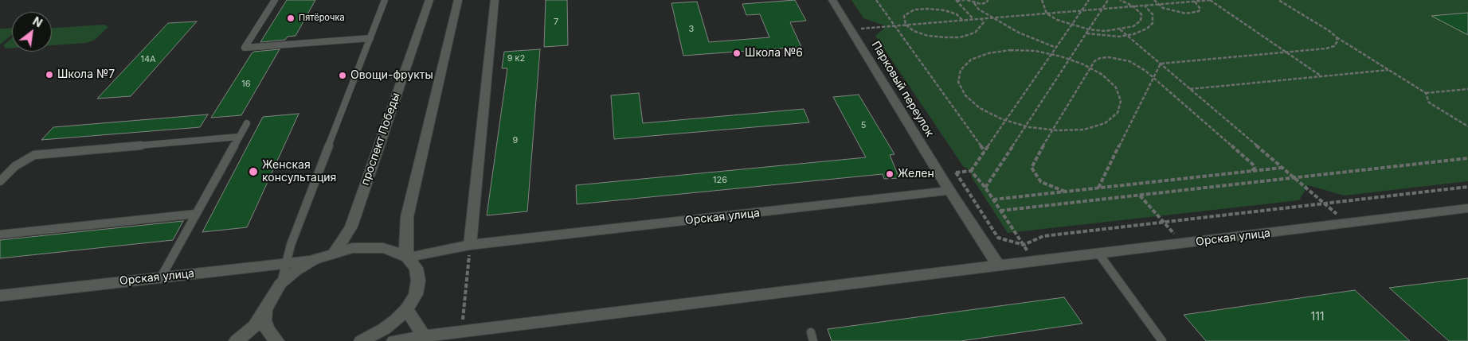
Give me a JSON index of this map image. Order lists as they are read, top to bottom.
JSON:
{
  "streets": {
    "street": ["Парковый переулок", "проспект Победы", "Орская улица"]
  },
  "crossings": [
    ["Парковый переулок", "Орская улица"]
  ],
  "places": [
    "Пятёрочка",
    "Школа №6",
    "Школа №7",
    "Овощи-фрукты",
    "Женская консультация",
    "Желен"
  ],
  "house_numbers": [
    "7",
    "3",
    "9 к2",
    "14А",
    "16",
    "5",
    "9",
    "126",
    "111"
  ],
  "north": "top right"
}
